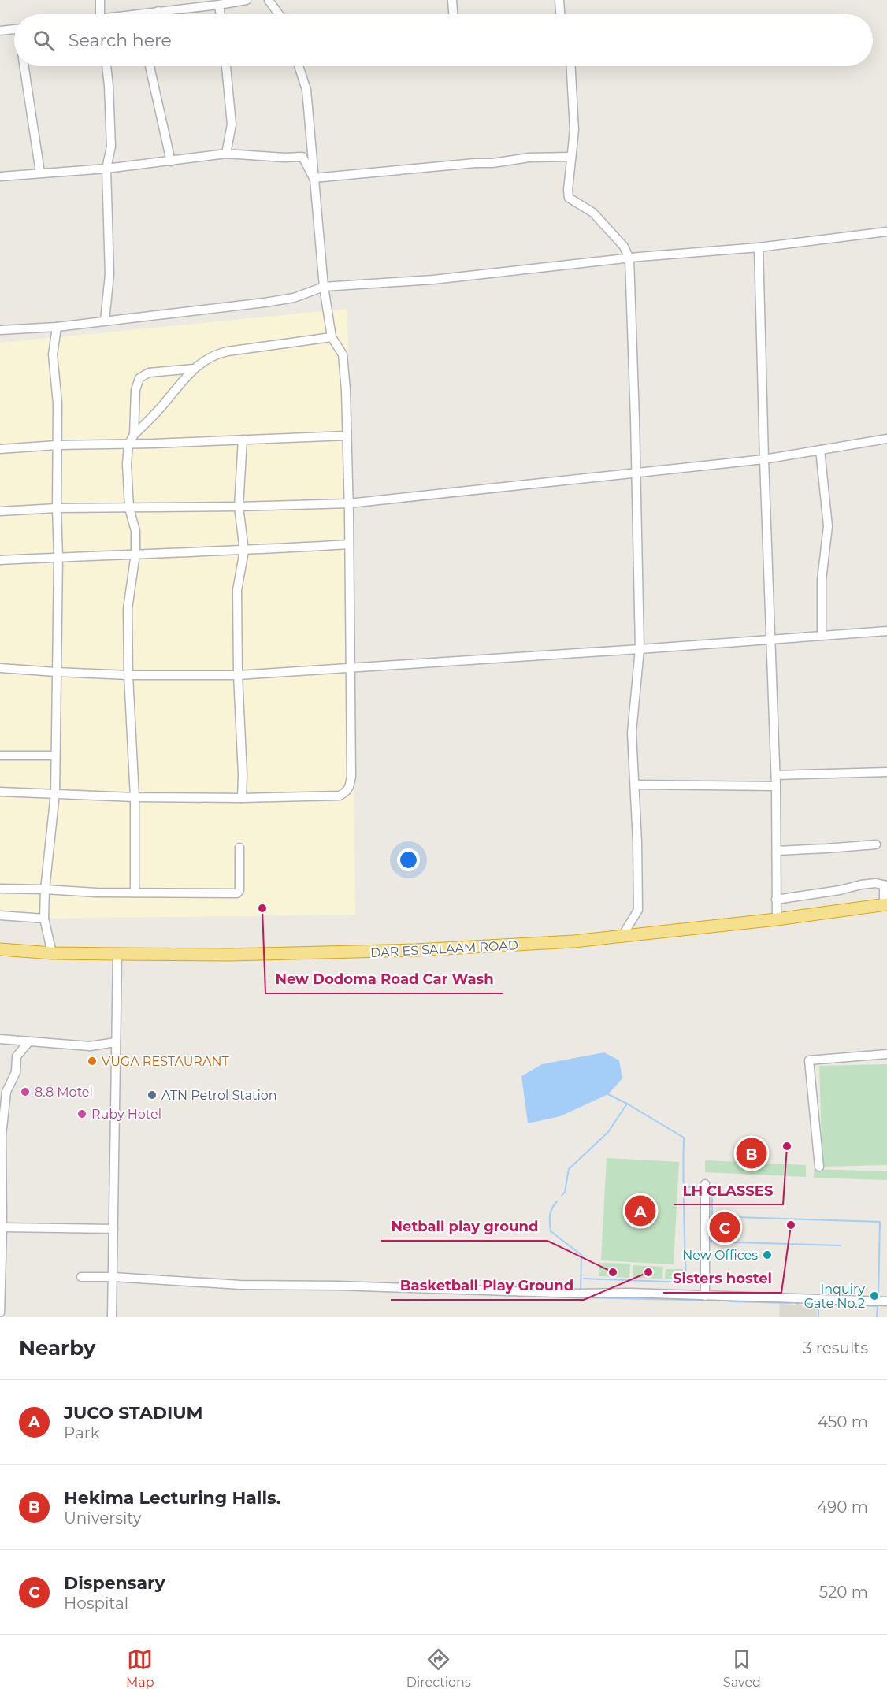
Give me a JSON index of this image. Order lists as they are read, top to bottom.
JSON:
{
  "streets": {
    "highway": ["DAR ES SALAAM ROAD"]
  },
  "places": [
    "New Dodoma Road Car Wash",
    "VUGA RESTAURANT",
    "8.8 Motel",
    "ATN Petrol Station",
    "Ruby Hotel",
    "LH CLASSES",
    "Sisters hostel",
    "New Offices",
    "Netball play ground",
    "Basketball Play Ground",
    "Inquiry Gate No.2"
  ],
  "page": {
    "search": "Search here",
    "pins": ["B", "A", "C"],
    "heading": ["Nearby", "3 results"],
    "list": [
      {
        "mark": "A",
        "name": "JUCO STADIUM",
        "note": "Park",
        "value": "450 m"
      },
      {
        "mark": "B",
        "name": "Hekima Lecturing Halls.",
        "note": "University",
        "value": "490 m"
      },
      {
        "mark": "C",
        "name": "Dispensary",
        "note": "Hospital",
        "value": "520 m"
      }
    ],
    "nav": ["Map", "Directions", "Saved"]
  }
}
